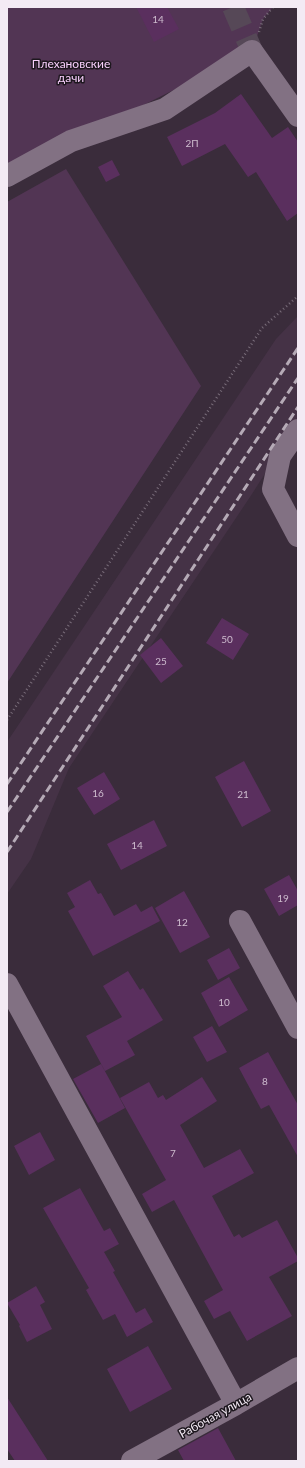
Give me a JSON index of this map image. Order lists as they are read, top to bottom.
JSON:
{
  "streets": {
    "street": ["Рабочая улица"]
  },
  "parks": ["Плехановские дачи"],
  "house_numbers": [
    "14",
    "2П",
    "50",
    "25",
    "16",
    "21",
    "14",
    "19",
    "12",
    "10",
    "8",
    "7"
  ]
}
